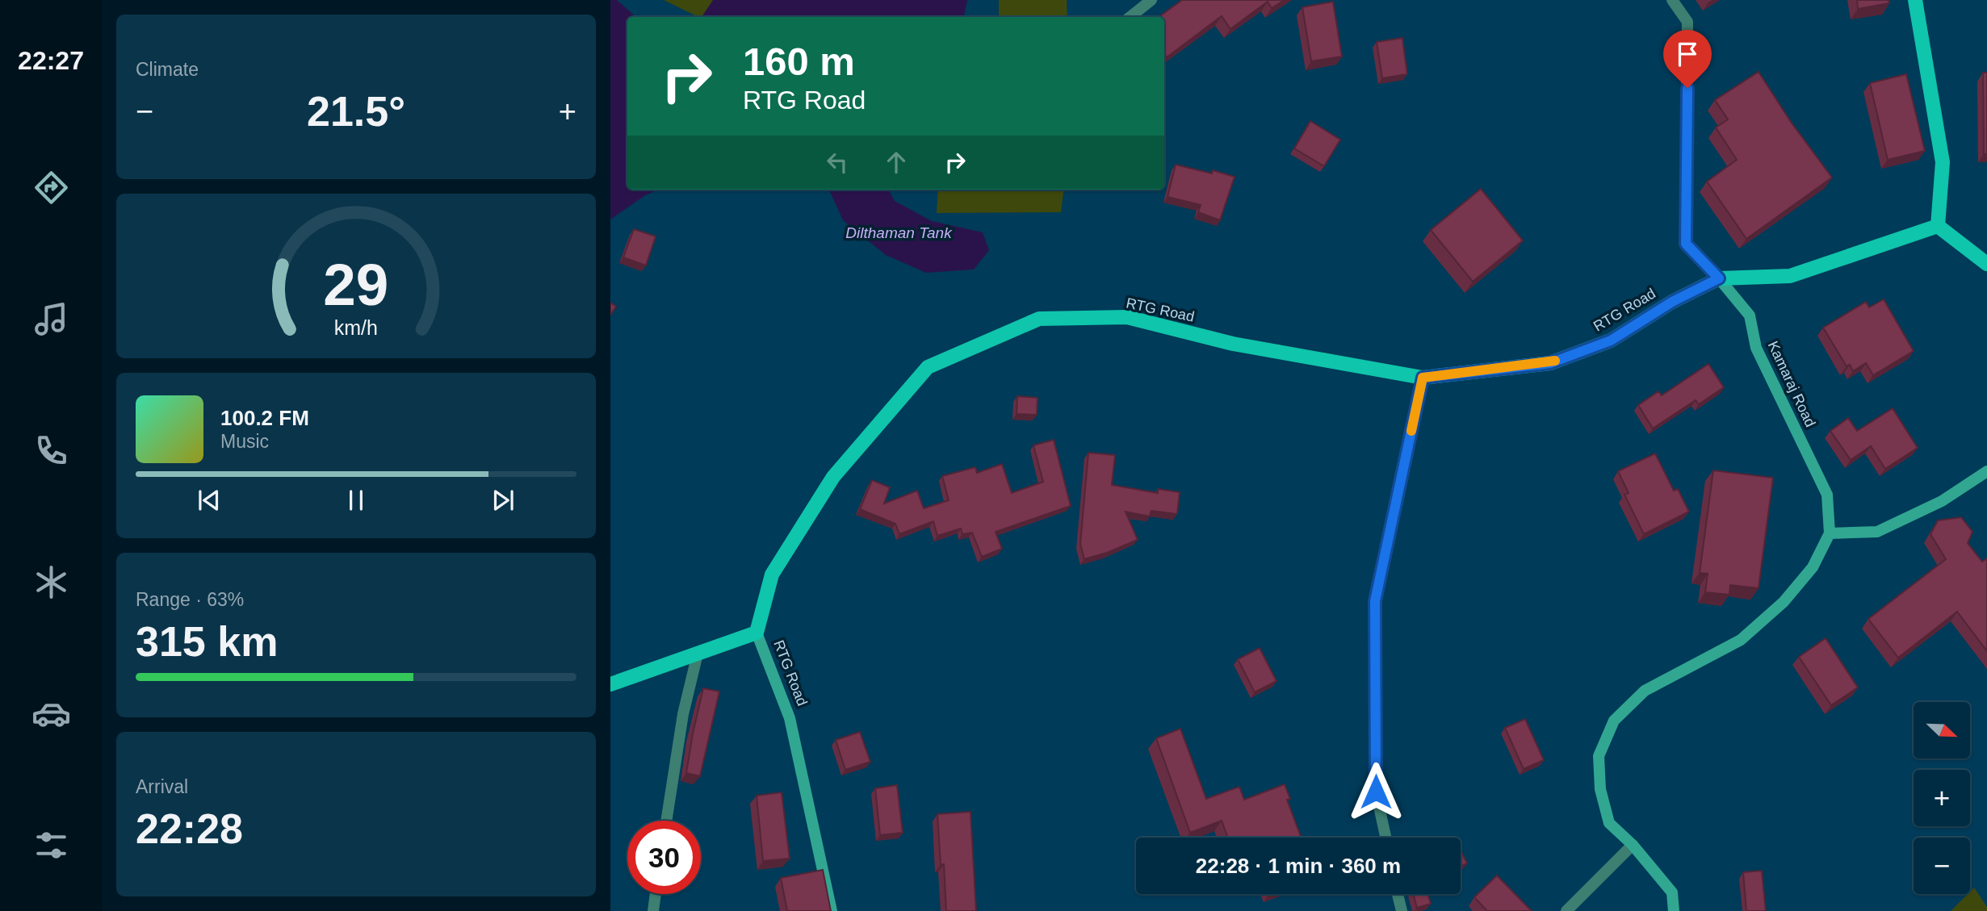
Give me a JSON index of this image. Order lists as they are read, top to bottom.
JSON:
{
  "streets": {
    "main road": ["RTG Road"],
    "street": ["Kamaraj Road"]
  },
  "crossings": [
    ["RTG Road", "Kamaraj Road"]
  ],
  "water": ["Dilthaman Tank"],
  "north": "bottom right",
  "page": {
    "tabs": "22:27",
    "tile": [
      "Climate",
      ["Range · 63%", "315 km"],
      ["Arrival", "22:28"]
    ],
    "turn": ["160 m", "RTG Road"],
    "heat": ["−", "21.5°", "+"],
    "song": ["100.2 FM", "Music"],
    "map_buttons": ["+", "−"],
    "limit": "30",
    "trip": "22:28 · 1 min · 360 m",
    "gauge": ["29", "km/h"]
  }
}
